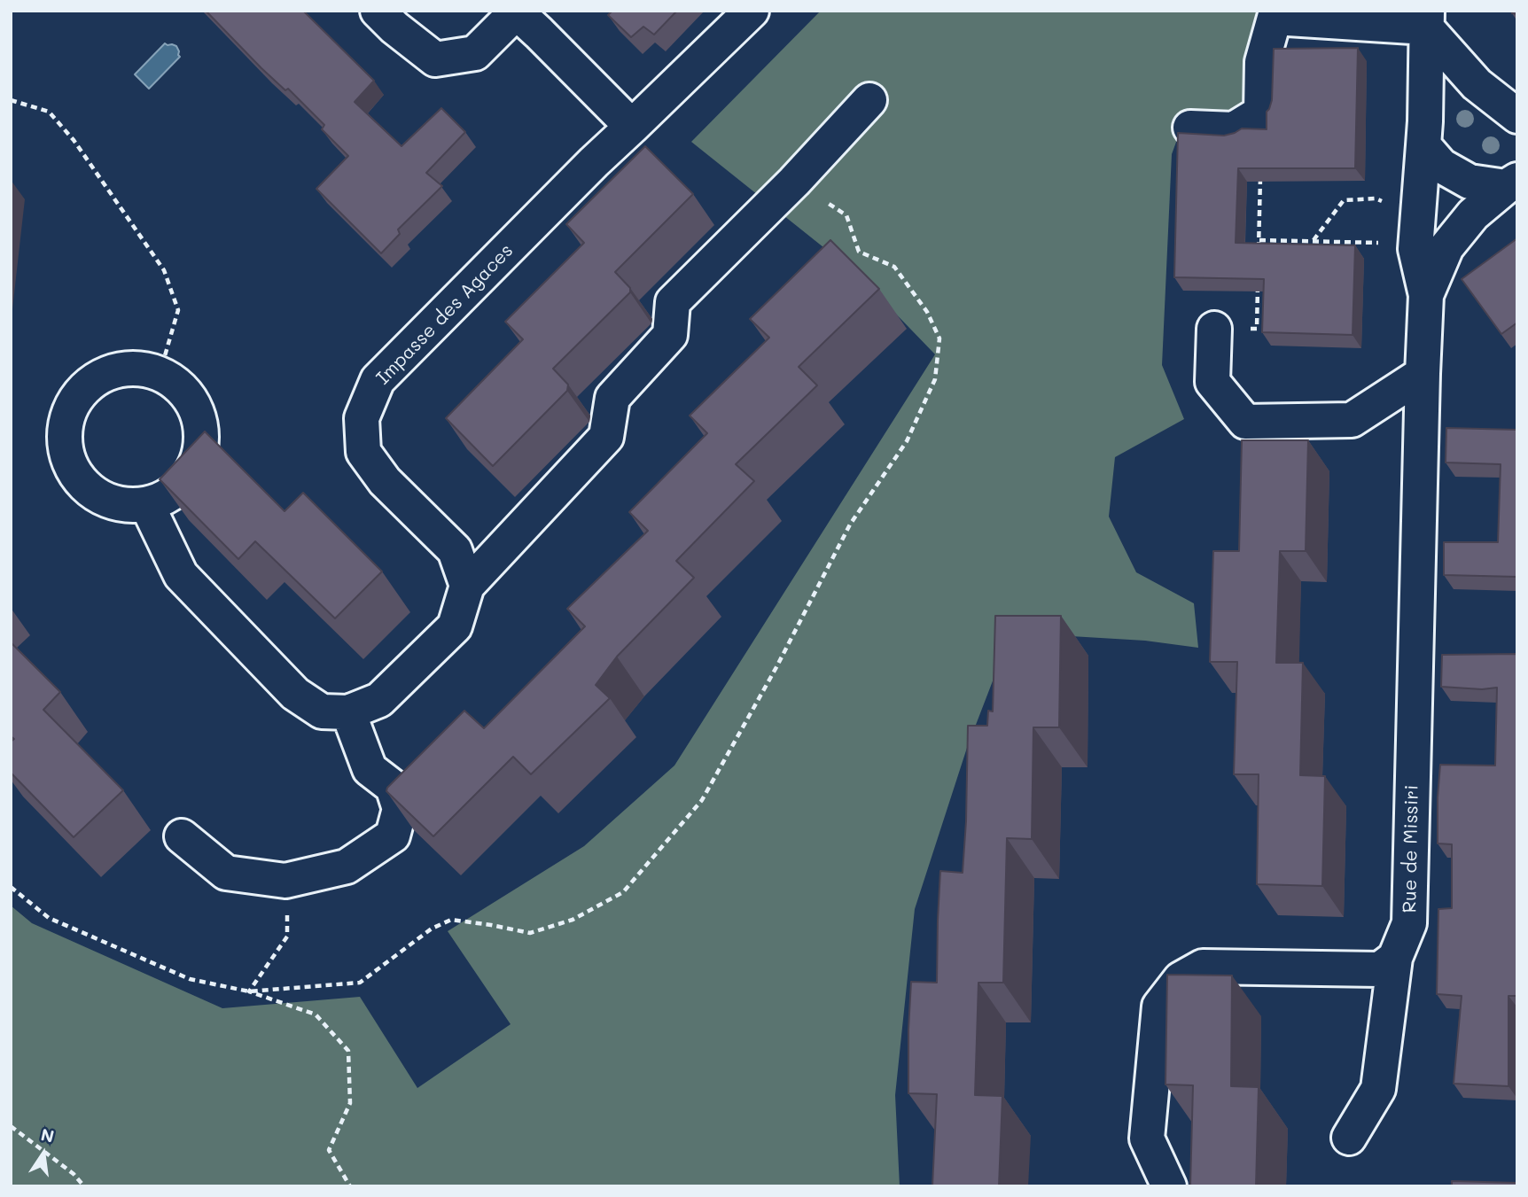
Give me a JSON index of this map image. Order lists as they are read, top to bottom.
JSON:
{
  "streets": {
    "street": ["Impasse des Agaces", "Rue de Missiri"]
  },
  "north": "top"
}
